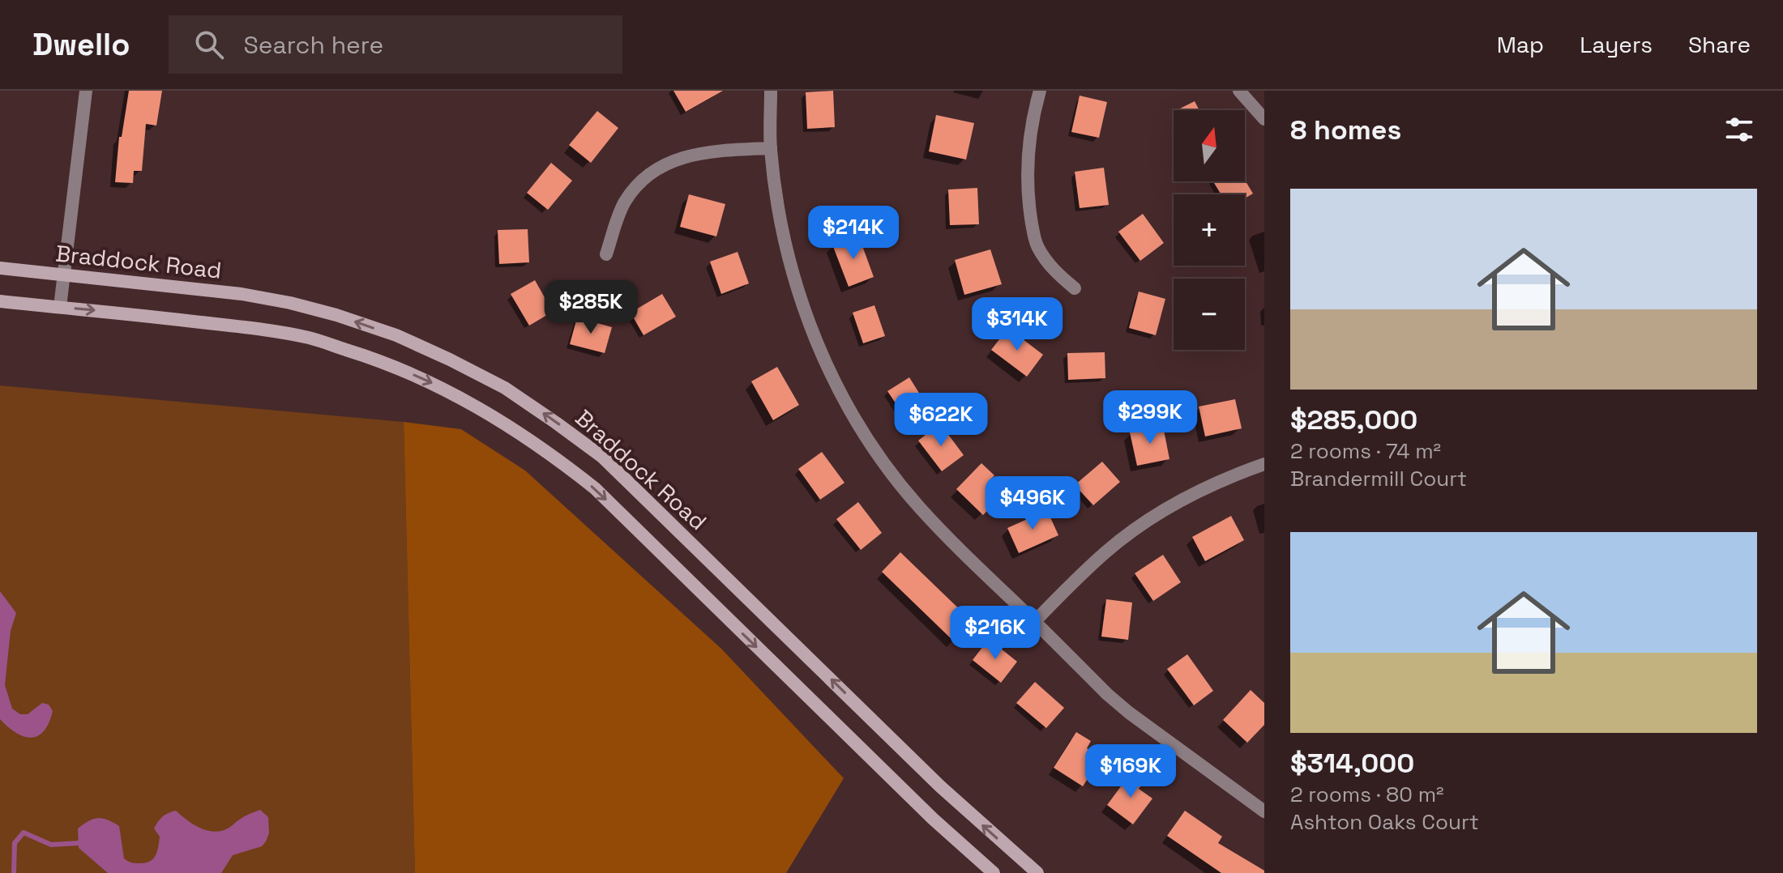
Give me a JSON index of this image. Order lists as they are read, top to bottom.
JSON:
{
  "streets": {
    "main road": ["Braddock Road"]
  },
  "north": "top",
  "page": {
    "header": "Dwello",
    "search": "Search here",
    "nav": ["Map", "Layers", "Share"],
    "heading": "8 homes",
    "map_buttons": ["+", "−"],
    "list": [
      {
        "name": "$285,000",
        "note": "2 rooms · 74 m² · Brandermill Court"
      },
      {
        "name": "$314,000",
        "note": "2 rooms · 80 m² · Ashton Oaks Court"
      }
    ],
    "price": [
      "$214K",
      "$285K",
      "$314K",
      "$299K",
      "$622K",
      "$496K",
      "$216K",
      "$169K"
    ]
  }
}
